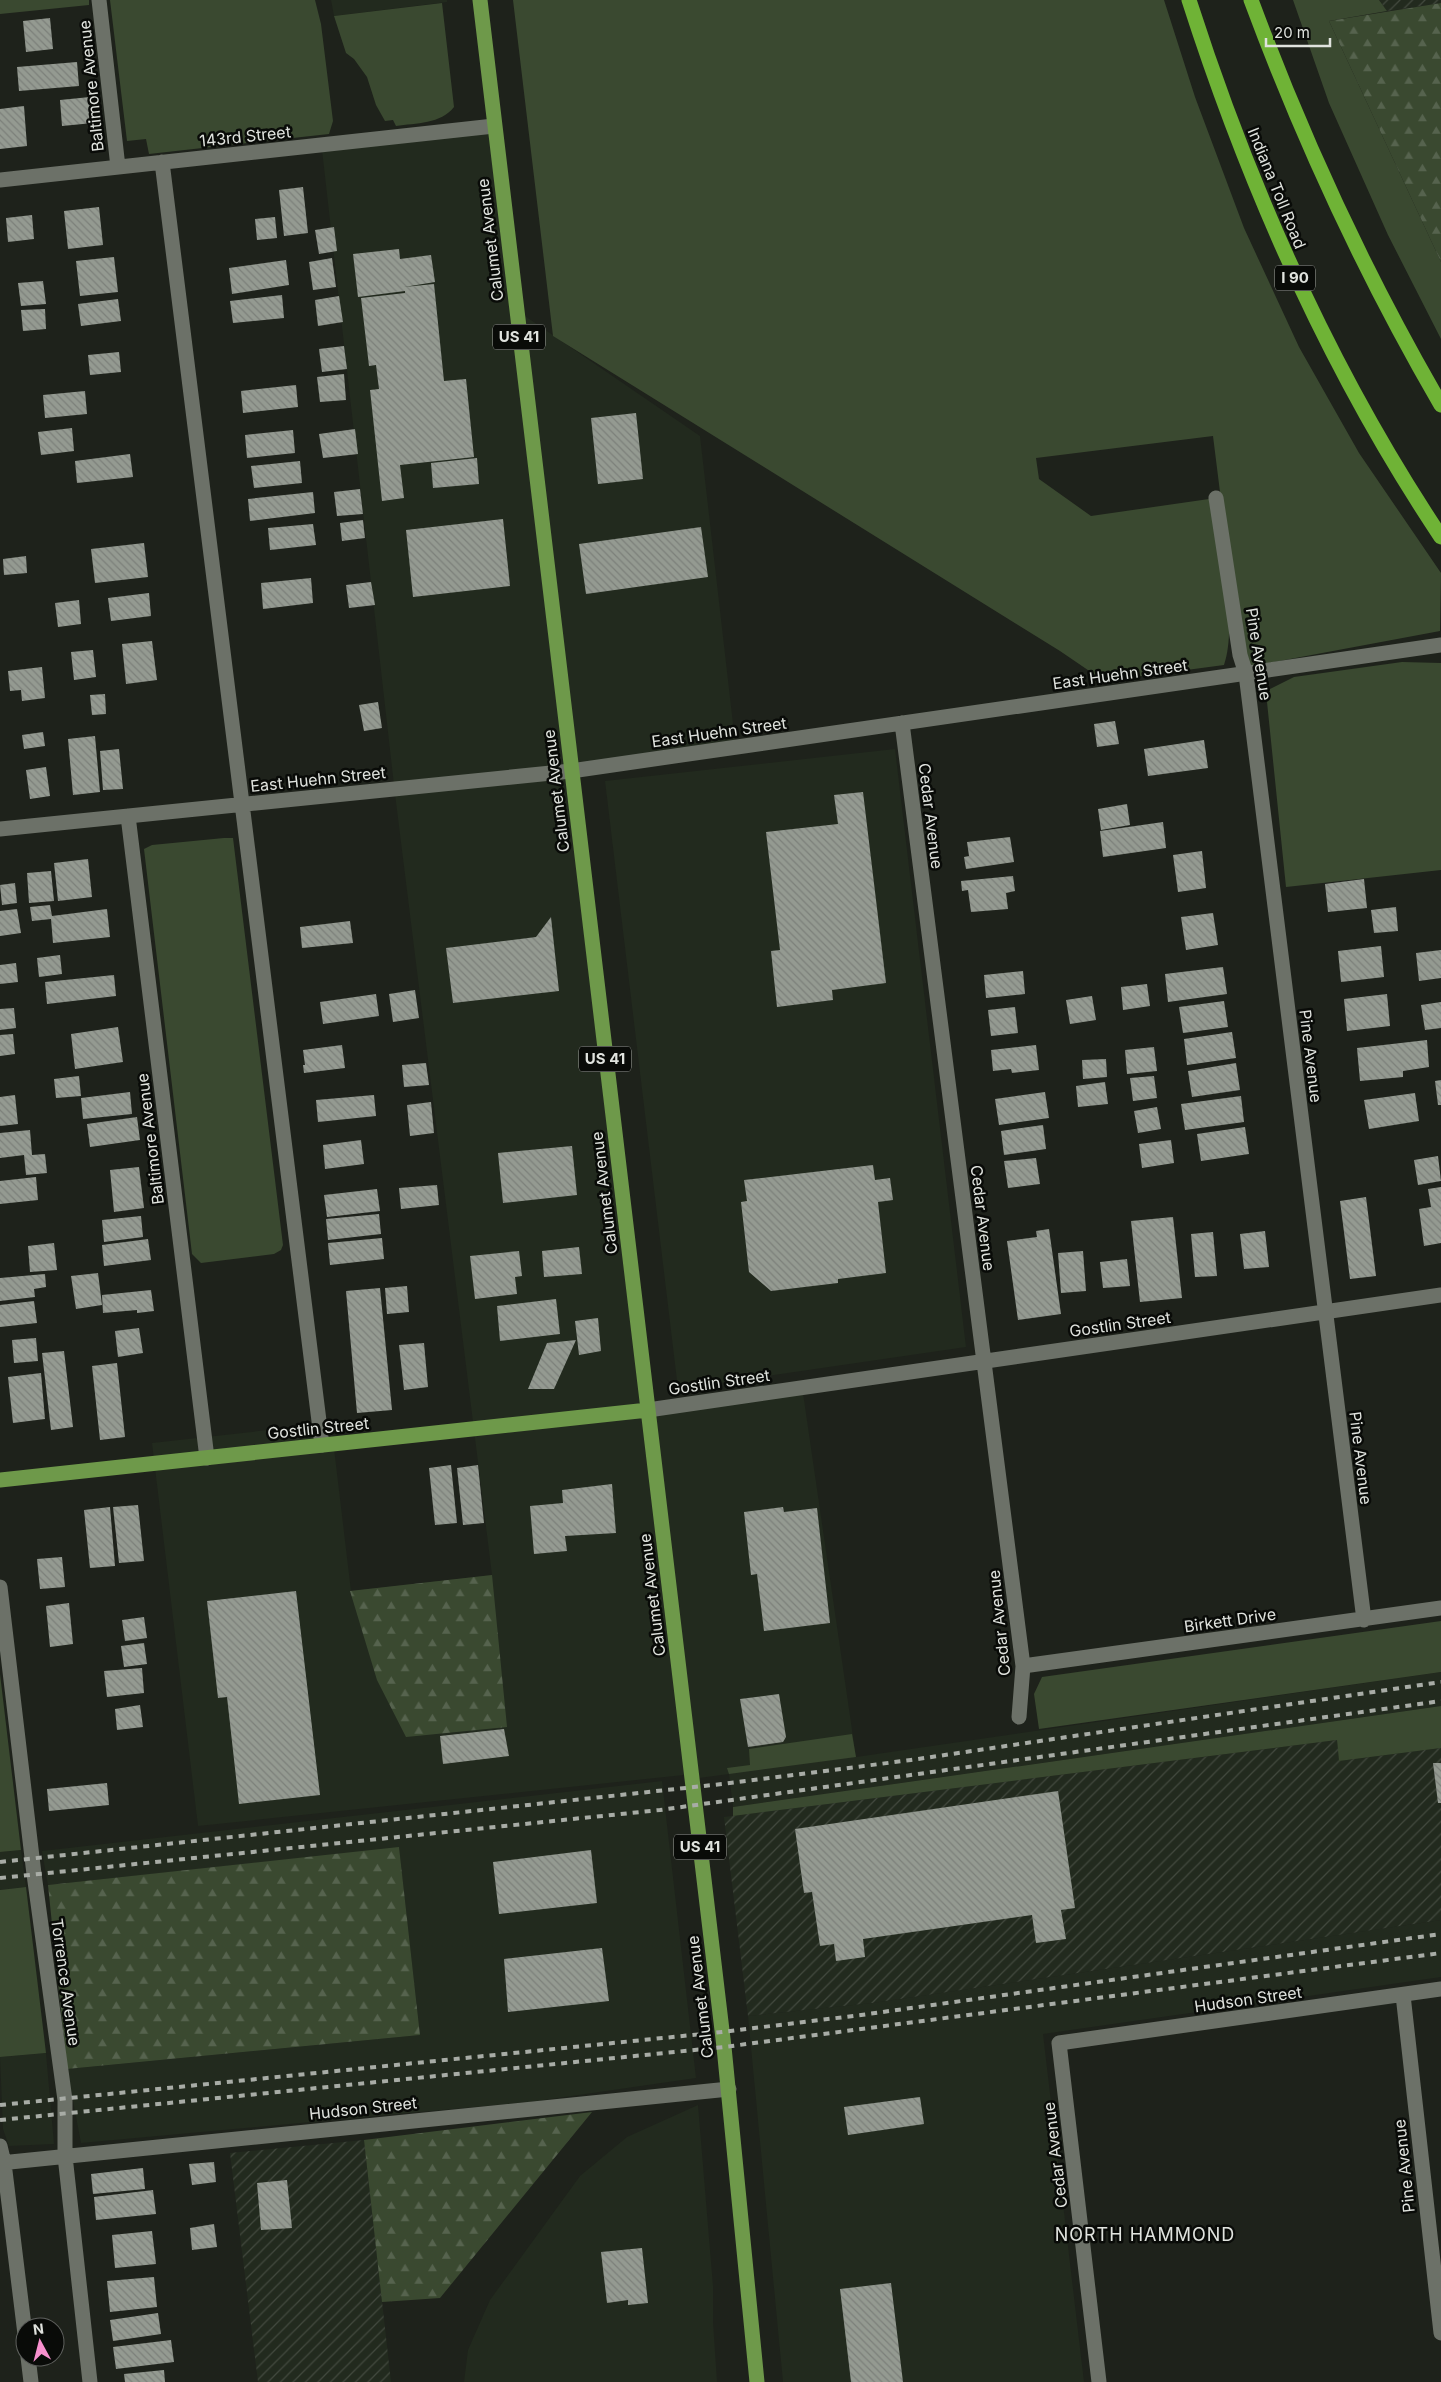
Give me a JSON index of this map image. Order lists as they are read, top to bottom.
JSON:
{
  "streets": {
    "highway": ["Indiana Toll Road", "I 90"],
    "main road": ["Calumet Avenue", "US 41", "Gostlin Street"],
    "street": [
      "Baltimore Avenue",
      "143rd Street",
      "Pine Avenue",
      "East Huehn Street",
      "Cedar Avenue",
      "Birkett Drive",
      "Torrence Avenue",
      "Hudson Street"
    ]
  },
  "crossings": [
    ["Baltimore Avenue", "143rd Street"],
    ["Baltimore Avenue", "East Huehn Street"],
    ["Baltimore Avenue", "Gostlin Street"],
    ["143rd Street", "Calumet Avenue"],
    ["Calumet Avenue", "East Huehn Street"],
    ["Calumet Avenue", "Gostlin Street"],
    ["Calumet Avenue", "Hudson Street"],
    ["Pine Avenue", "East Huehn Street"],
    ["Pine Avenue", "Gostlin Street"],
    ["Pine Avenue", "Birkett Drive"],
    ["Pine Avenue", "Hudson Street"],
    ["East Huehn Street", "Cedar Avenue"],
    ["Cedar Avenue", "Gostlin Street"],
    ["Cedar Avenue", "Birkett Drive"],
    ["Cedar Avenue", "Hudson Street"],
    ["Torrence Avenue", "Hudson Street"]
  ],
  "districts": ["NORTH HAMMOND"],
  "scale_bar": "20 m",
  "north": "top"
}
